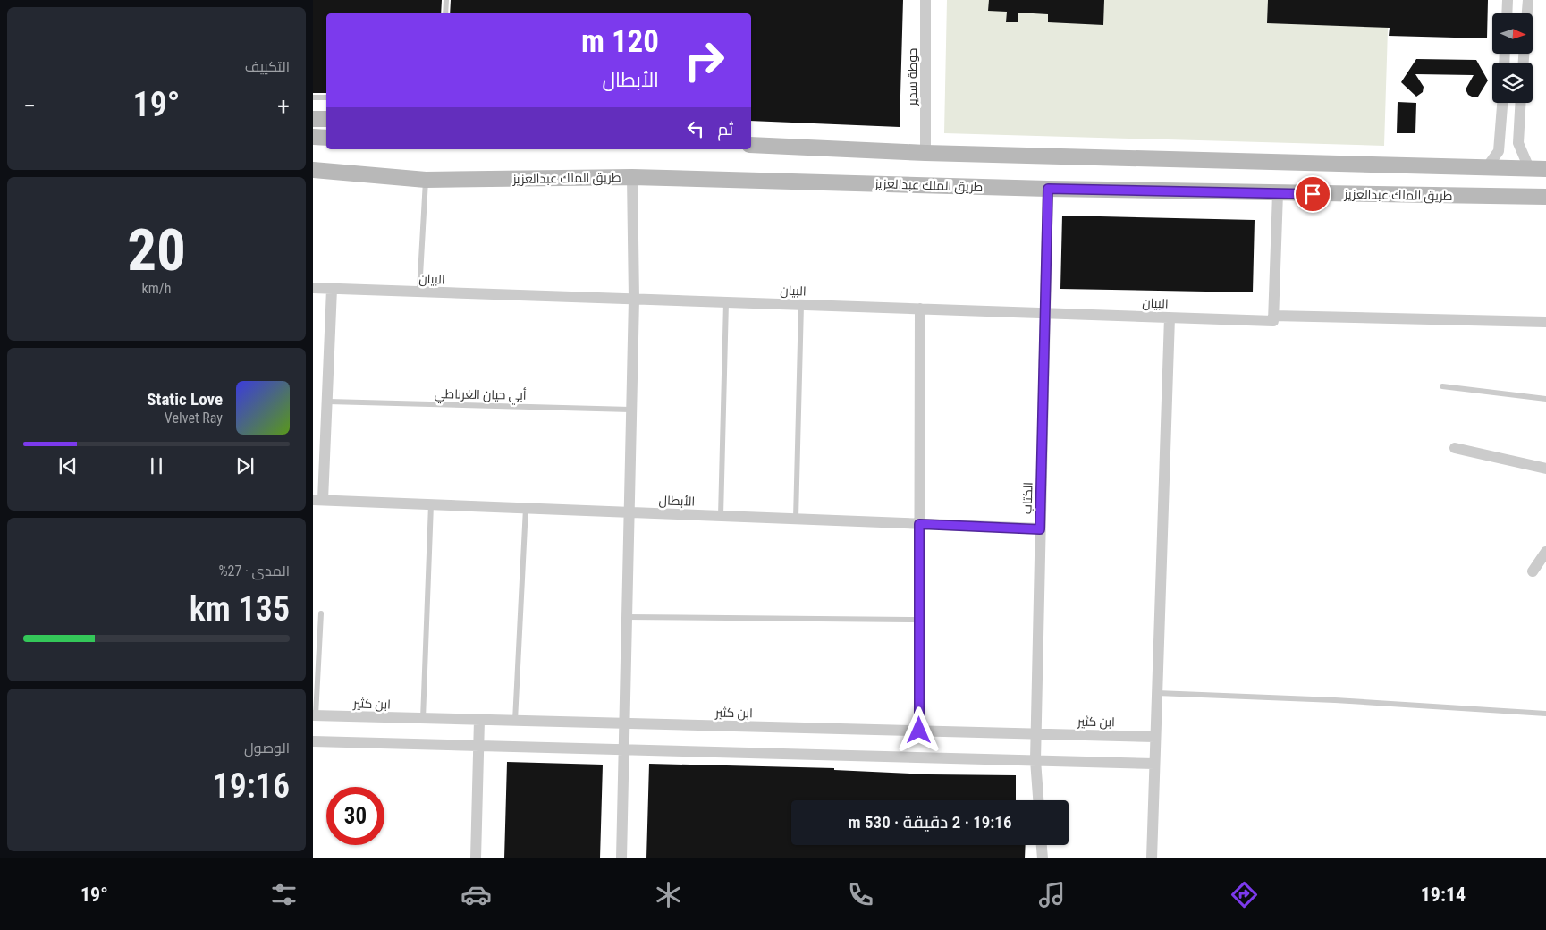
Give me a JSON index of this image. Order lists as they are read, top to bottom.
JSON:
{
  "streets": {
    "main road": ["طريق الملك عبدالعزيز"],
    "street": [
      "حوطة سدير",
      "البيان",
      "الكتاب",
      "الأبطال",
      "ابن كثير"
    ],
    "lane": ["أبي حيان الغرناطي"]
  },
  "crossings": [
    ["طريق الملك عبدالعزيز", "الكتاب"],
    ["البيان", "الكتاب"],
    ["الكتاب", "الأبطال"],
    ["الكتاب", "ابن كثير"]
  ],
  "north": "right",
  "page": {
    "tile": [
      "التكييف",
      ["20", "km/h"],
      ["المدى · 27%", "135 km"],
      ["الوصول", "19:16"]
    ],
    "turn": ["120 m", "الأبطال"],
    "heat": ["−", "19°", "+"],
    "then": "ثم",
    "song": ["Static Love", "Velvet Ray"],
    "limit": "30",
    "trip": "19:16 · 2 دقيقة · 530 m",
    "tabs": ["19:14", "19°"]
  }
}
